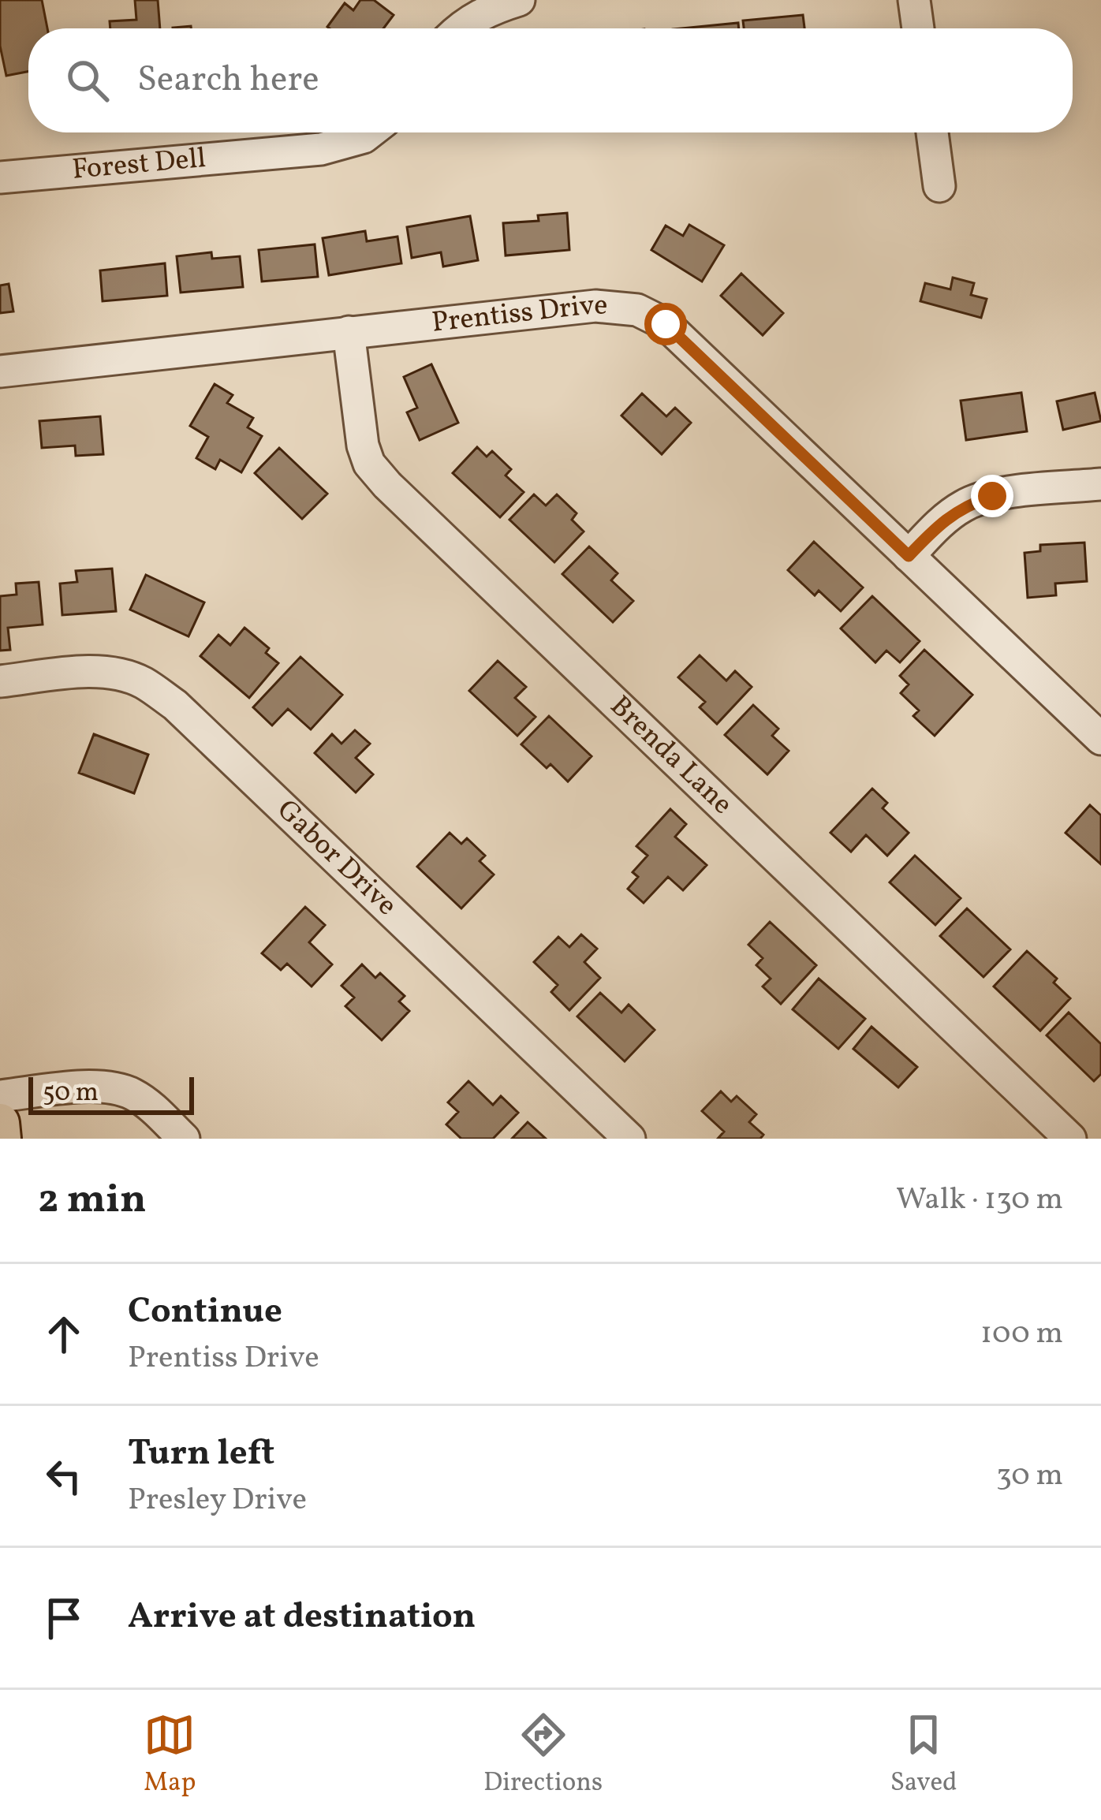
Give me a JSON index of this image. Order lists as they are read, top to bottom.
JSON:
{
  "streets": {
    "street": [
      "Forest Dell",
      "Prentiss Drive",
      "Brenda Lane",
      "Gabor Drive"
    ]
  },
  "crossings": [
    ["Prentiss Drive", "Brenda Lane"]
  ],
  "scale_bar": "50 m",
  "page": {
    "search": "Search here",
    "scale": "50 m",
    "heading": ["2 min", "Walk · 130 m"],
    "list": [
      ["Continue", "Prentiss Drive", "100 m"],
      ["Turn left", "Presley Drive", "30 m"],
      "Arrive at destination"
    ],
    "nav": ["Map", "Directions", "Saved"]
  }
}
